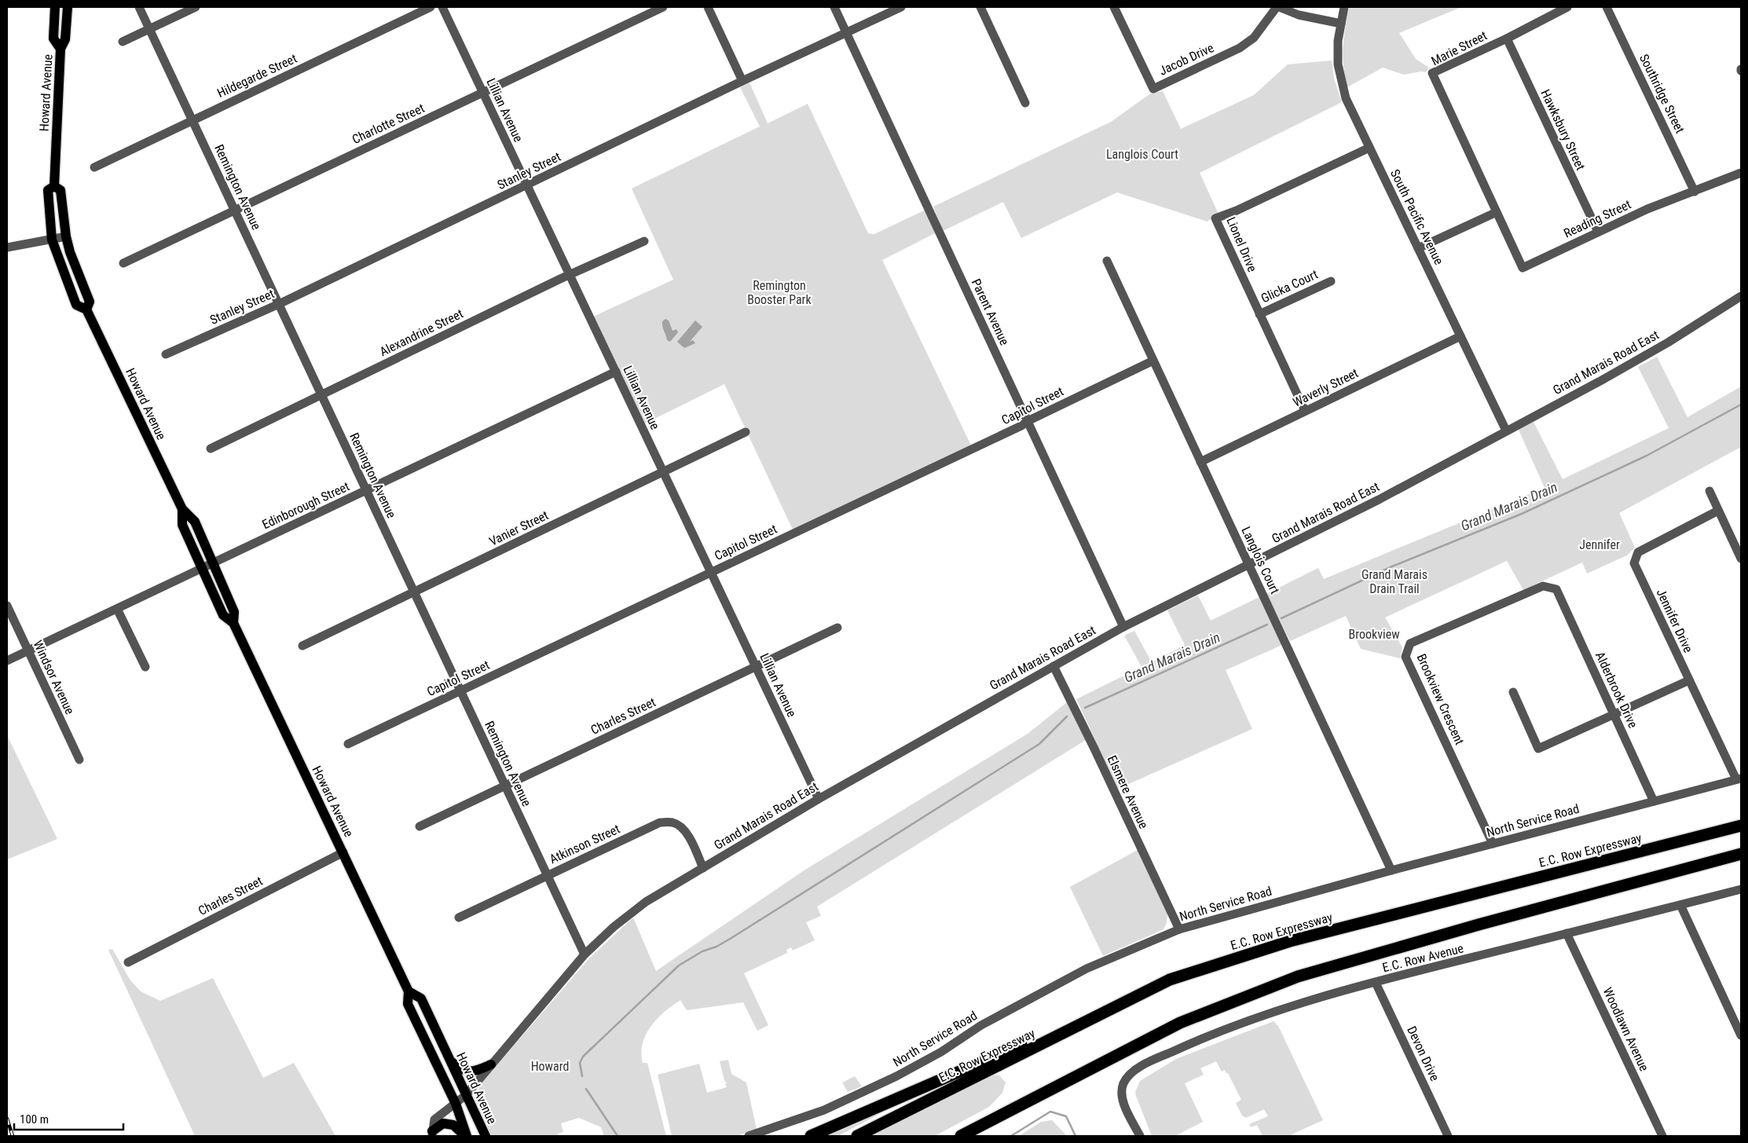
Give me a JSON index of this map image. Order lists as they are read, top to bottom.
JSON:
{
  "streets": {
    "highway": ["E.C. Row Expressway"],
    "main road": ["Howard Avenue"],
    "street": [
      "Marie Street",
      "Jacob Drive",
      "Hildegarde Street",
      "Southridge Street",
      "Lillian Avenue",
      "Charlotte Street",
      "Hawksbury Street",
      "Stanley Street",
      "Remington Avenue",
      "South Pacific Avenue",
      "Reading Street",
      "Lionel Drive",
      "Glicka Court",
      "Parent Avenue",
      "Alexandrine Street",
      "Grand Marais Road East",
      "Waverly Street",
      "Capitol Street",
      "Edinborough Street",
      "Vanier Street",
      "Langlois Court",
      "Jennifer Drive",
      "Windsor Avenue",
      "Alderbrook Drive",
      "Brookview Crescent",
      "Charles Street",
      "Elsmere Avenue",
      "North Service Road",
      "Atkinson Street",
      "E.C. Row Avenue",
      "Woodlawn Avenue",
      "Devon Drive"
    ]
  },
  "crossings": [
    ["Marie Street", "Hawksbury Street"],
    ["Marie Street", "Reading Street"],
    ["Hildegarde Street", "Remington Avenue"],
    ["Howard Avenue", "Grand Marais Road East"],
    ["Howard Avenue", "Edinborough Street"],
    ["Howard Avenue", "Charles Street"],
    ["Southridge Street", "Reading Street"],
    ["Lillian Avenue", "Charlotte Street"],
    ["Lillian Avenue", "Stanley Street"],
    ["Lillian Avenue", "Alexandrine Street"],
    ["Lillian Avenue", "Grand Marais Road East"],
    ["Lillian Avenue", "Capitol Street"],
    ["Lillian Avenue", "Edinborough Street"],
    ["Lillian Avenue", "Vanier Street"],
    ["Lillian Avenue", "Charles Street"],
    ["Charlotte Street", "Remington Avenue"],
    ["Hawksbury Street", "Reading Street"],
    ["Stanley Street", "Remington Avenue"],
    ["Stanley Street", "Parent Avenue"],
    ["Remington Avenue", "Alexandrine Street"],
    ["Remington Avenue", "Grand Marais Road East"],
    ["Remington Avenue", "Capitol Street"],
    ["Remington Avenue", "Edinborough Street"],
    ["Remington Avenue", "Vanier Street"],
    ["Remington Avenue", "Charles Street"],
    ["Remington Avenue", "Atkinson Street"],
    ["South Pacific Avenue", "Lionel Drive"],
    ["South Pacific Avenue", "Grand Marais Road East"],
    ["South Pacific Avenue", "Waverly Street"],
    ["Lionel Drive", "Glicka Court"],
    ["Lionel Drive", "Waverly Street"],
    ["Parent Avenue", "Grand Marais Road East"],
    ["Parent Avenue", "Capitol Street"],
    ["Grand Marais Road East", "Langlois Court"],
    ["Grand Marais Road East", "Elsmere Avenue"],
    ["Grand Marais Road East", "Atkinson Street"],
    ["Waverly Street", "Langlois Court"],
    ["Capitol Street", "Langlois Court"],
    ["Edinborough Street", "Windsor Avenue"],
    ["Langlois Court", "North Service Road"],
    ["Jennifer Drive", "North Service Road"],
    ["Alderbrook Drive", "Brookview Crescent"],
    ["Alderbrook Drive", "North Service Road"],
    ["Brookview Crescent", "North Service Road"],
    ["Elsmere Avenue", "North Service Road"],
    ["E.C. Row Avenue", "Woodlawn Avenue"],
    ["E.C. Row Avenue", "Devon Drive"]
  ],
  "water": ["Grand Marais Drain"],
  "parks": [
    "Langlois Court",
    "Remington Booster Park",
    "Jennifer",
    "Grand Marais Drain Trail",
    "Brookview",
    "Howard"
  ],
  "scale_bar": "100 m"
}
